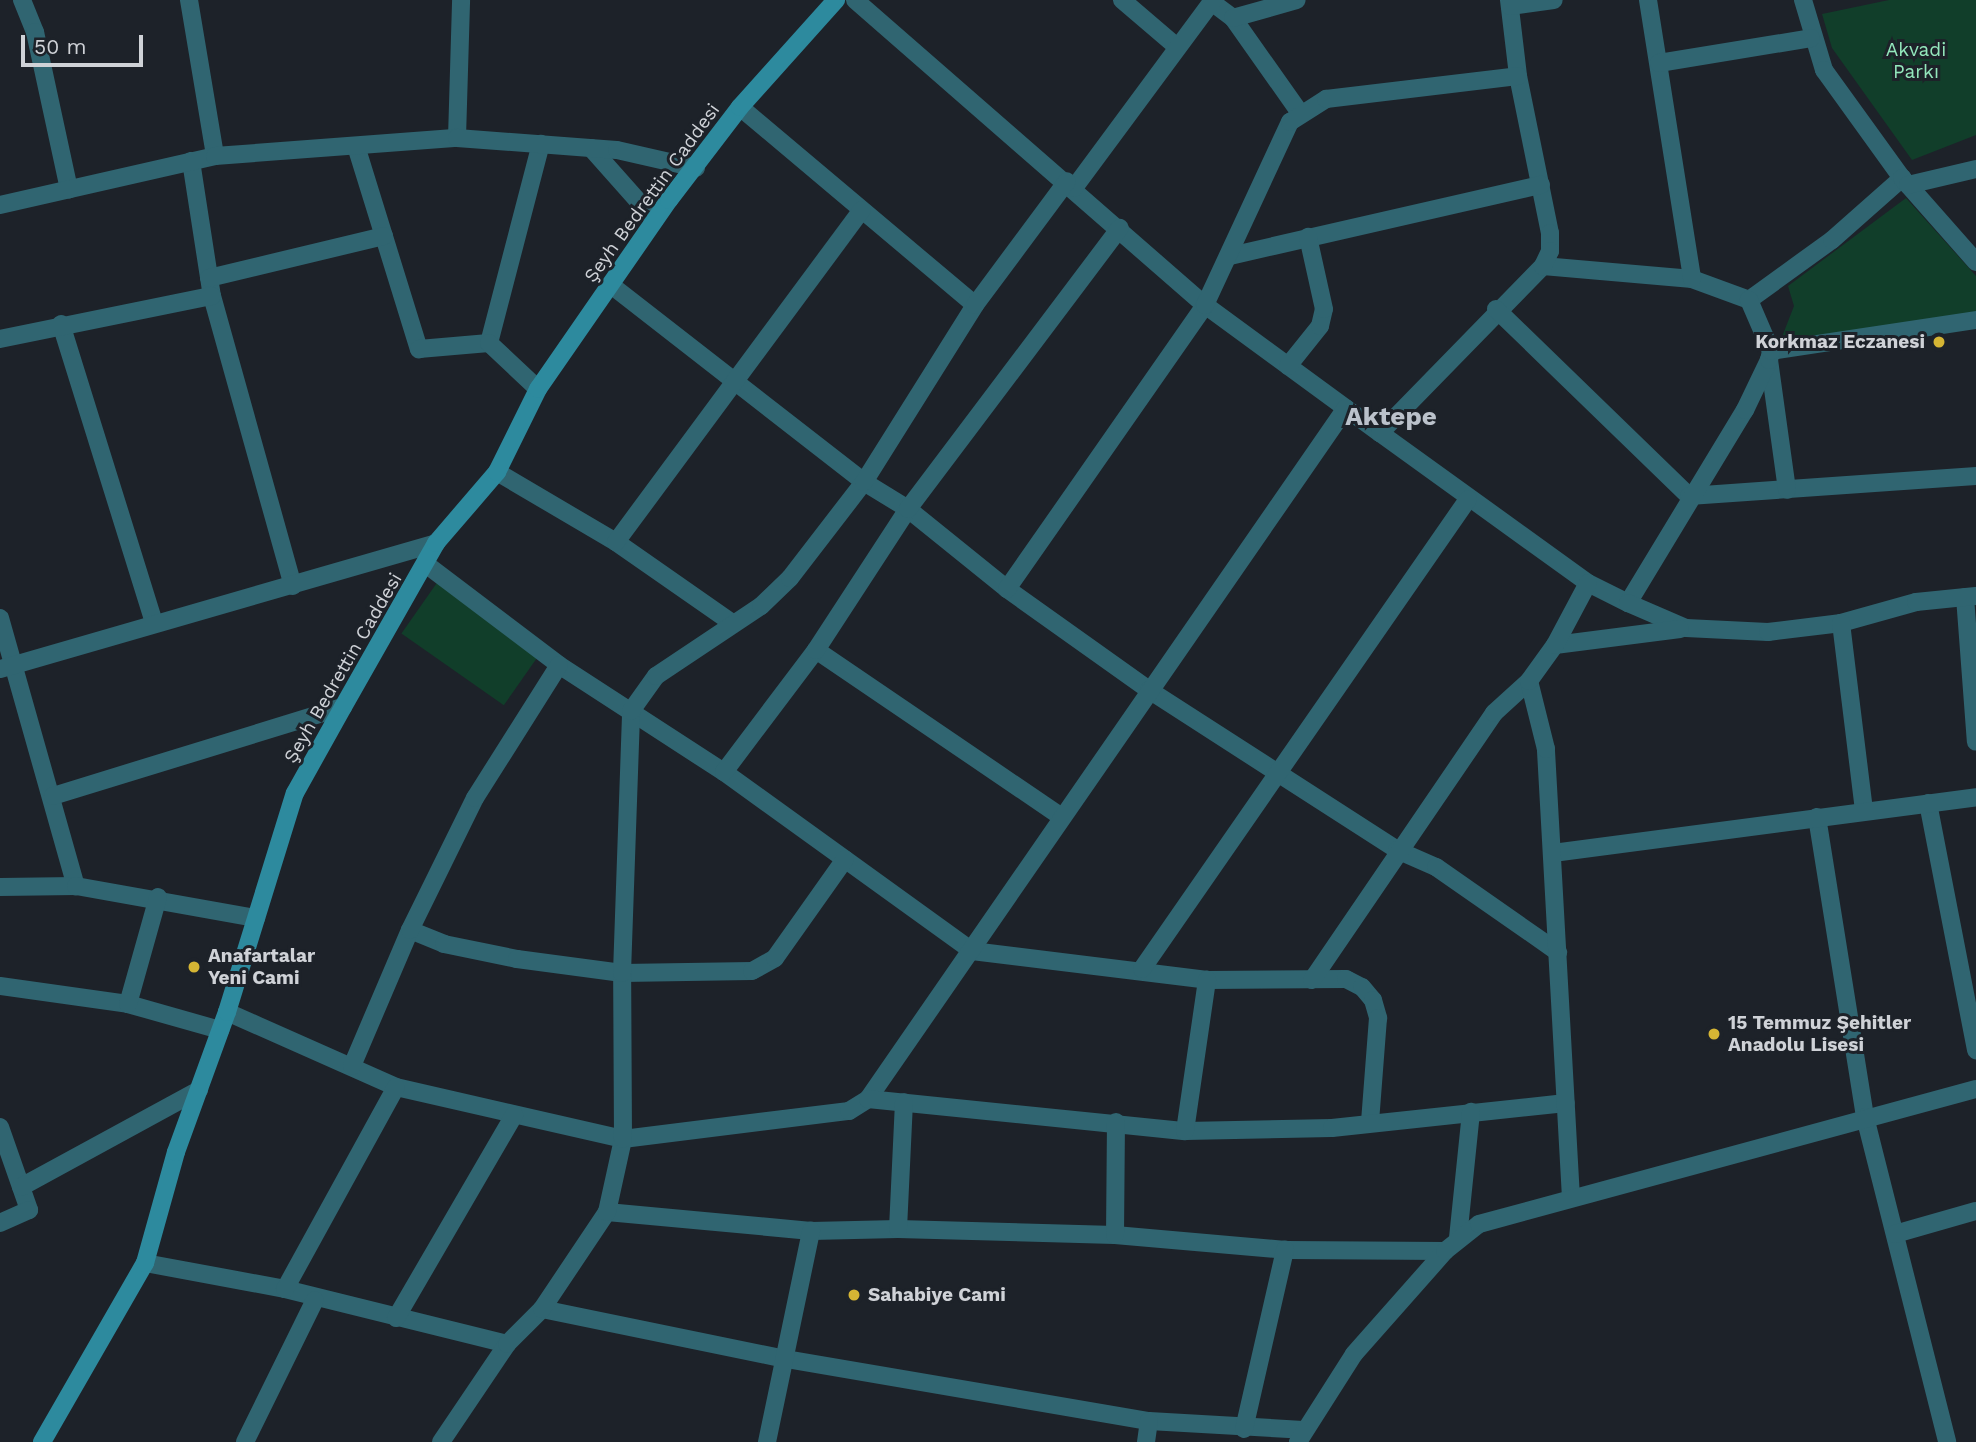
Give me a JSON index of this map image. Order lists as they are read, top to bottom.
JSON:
{
  "streets": {
    "main road": ["Şeyh Bedrettin Caddesi"]
  },
  "districts": ["Aktepe"],
  "parks": ["Akvadi Parkı"],
  "places": [
    "Korkmaz Eczanesi",
    "Anafartalar Yeni Cami",
    "15 Temmuz Şehitler Anadolu Lisesi",
    "Sahabiye Cami"
  ],
  "scale_bar": "50 m"
}
